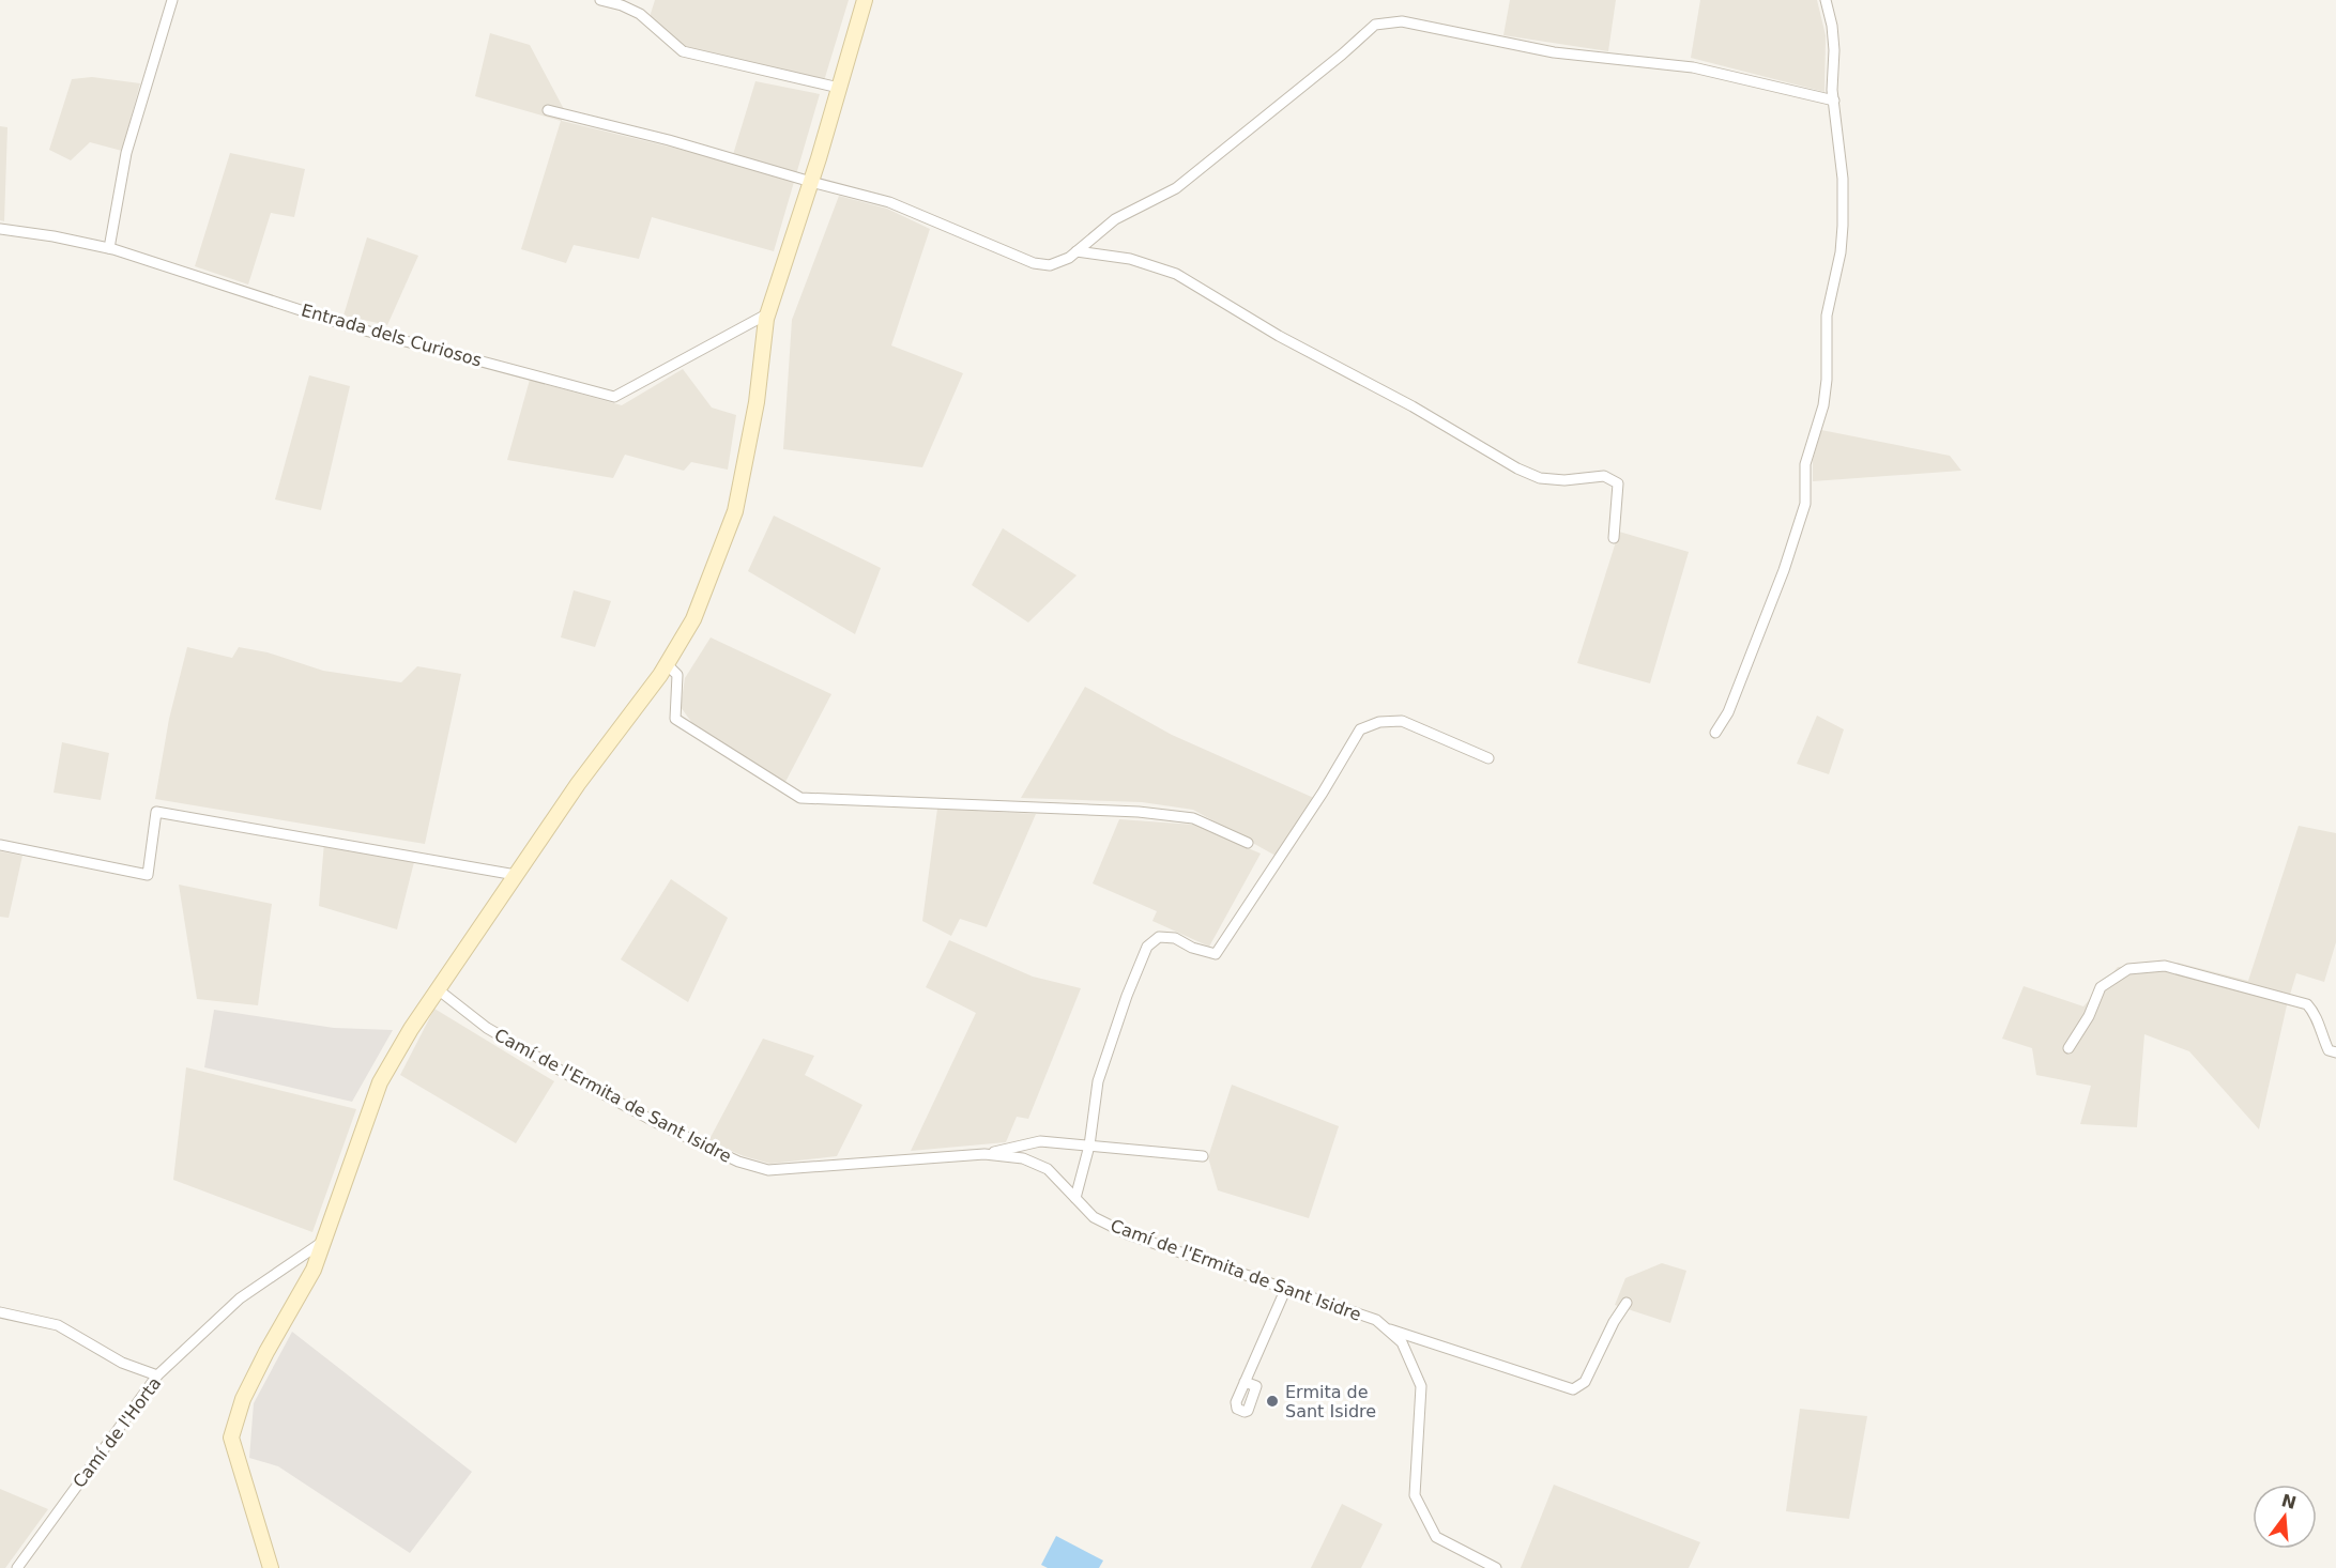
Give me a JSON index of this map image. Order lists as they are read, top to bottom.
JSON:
{
  "streets": {
    "street": ["Entrada dels Curiosos", "Camí de l'Ermita de Sant Isidre", "Camí de l'Horta"]
  },
  "places": ["Ermita de Sant Isidre"],
  "north": "top"
}
